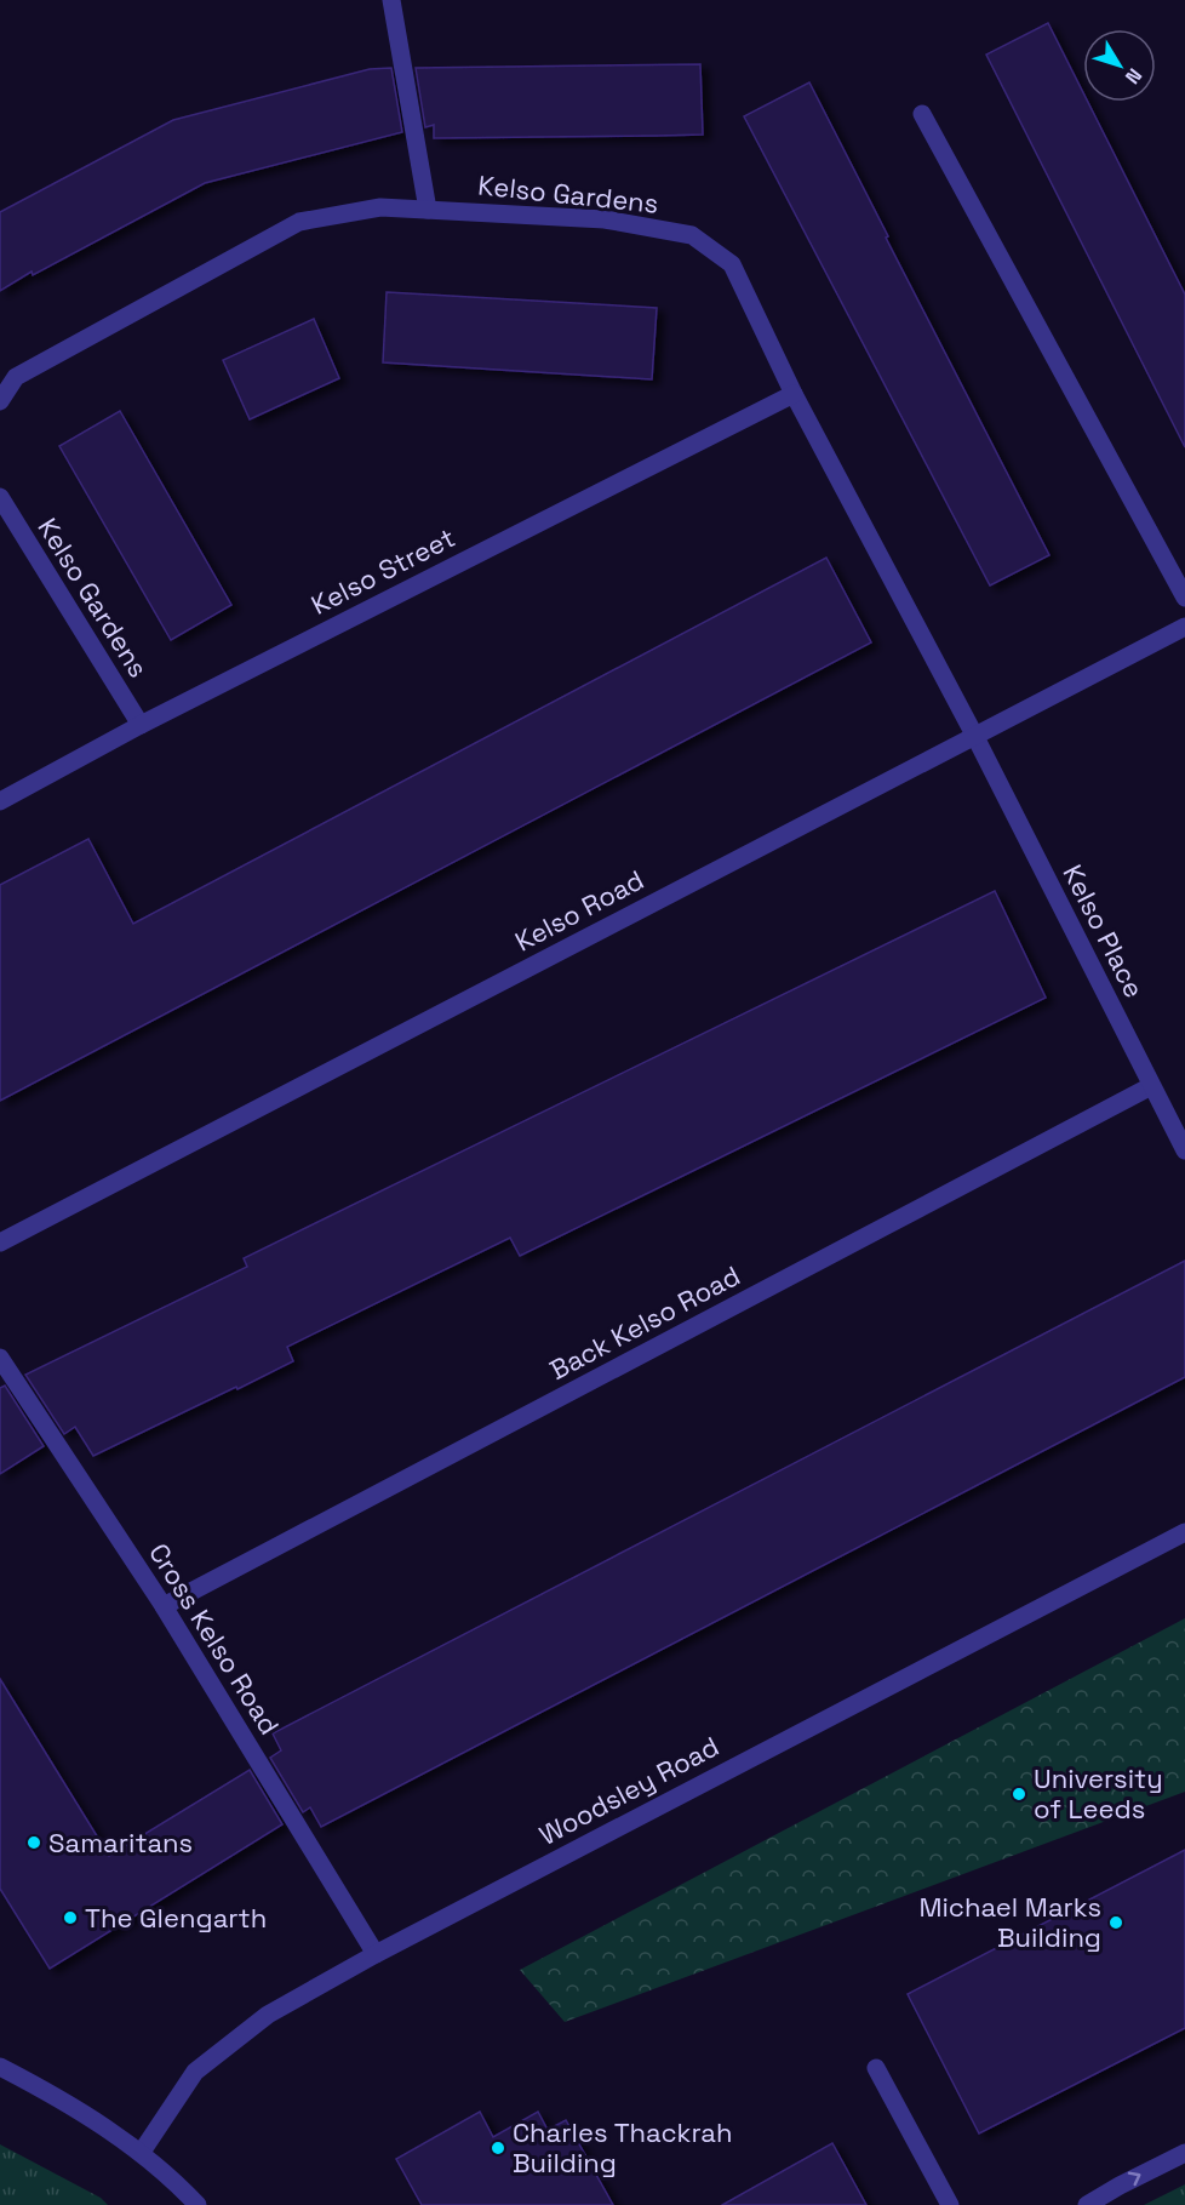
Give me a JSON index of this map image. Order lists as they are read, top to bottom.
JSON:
{
  "streets": {
    "street": [
      "Kelso Gardens",
      "Kelso Street",
      "Kelso Road",
      "Kelso Place",
      "Back Kelso Road",
      "Cross Kelso Road",
      "Woodsley Road"
    ]
  },
  "crossings": [
    ["Kelso Gardens", "Kelso Street"],
    ["Kelso Gardens", "Kelso Road"],
    ["Kelso Gardens", "Kelso Place"],
    ["Kelso Road", "Kelso Place"],
    ["Kelso Place", "Back Kelso Road"],
    ["Back Kelso Road", "Cross Kelso Road"],
    ["Cross Kelso Road", "Woodsley Road"]
  ],
  "places": [
    "University of Leeds",
    "Samaritans",
    "The Glengarth",
    "Michael Marks Building",
    "Charles Thackrah Building"
  ],
  "north": "bottom right"
}
